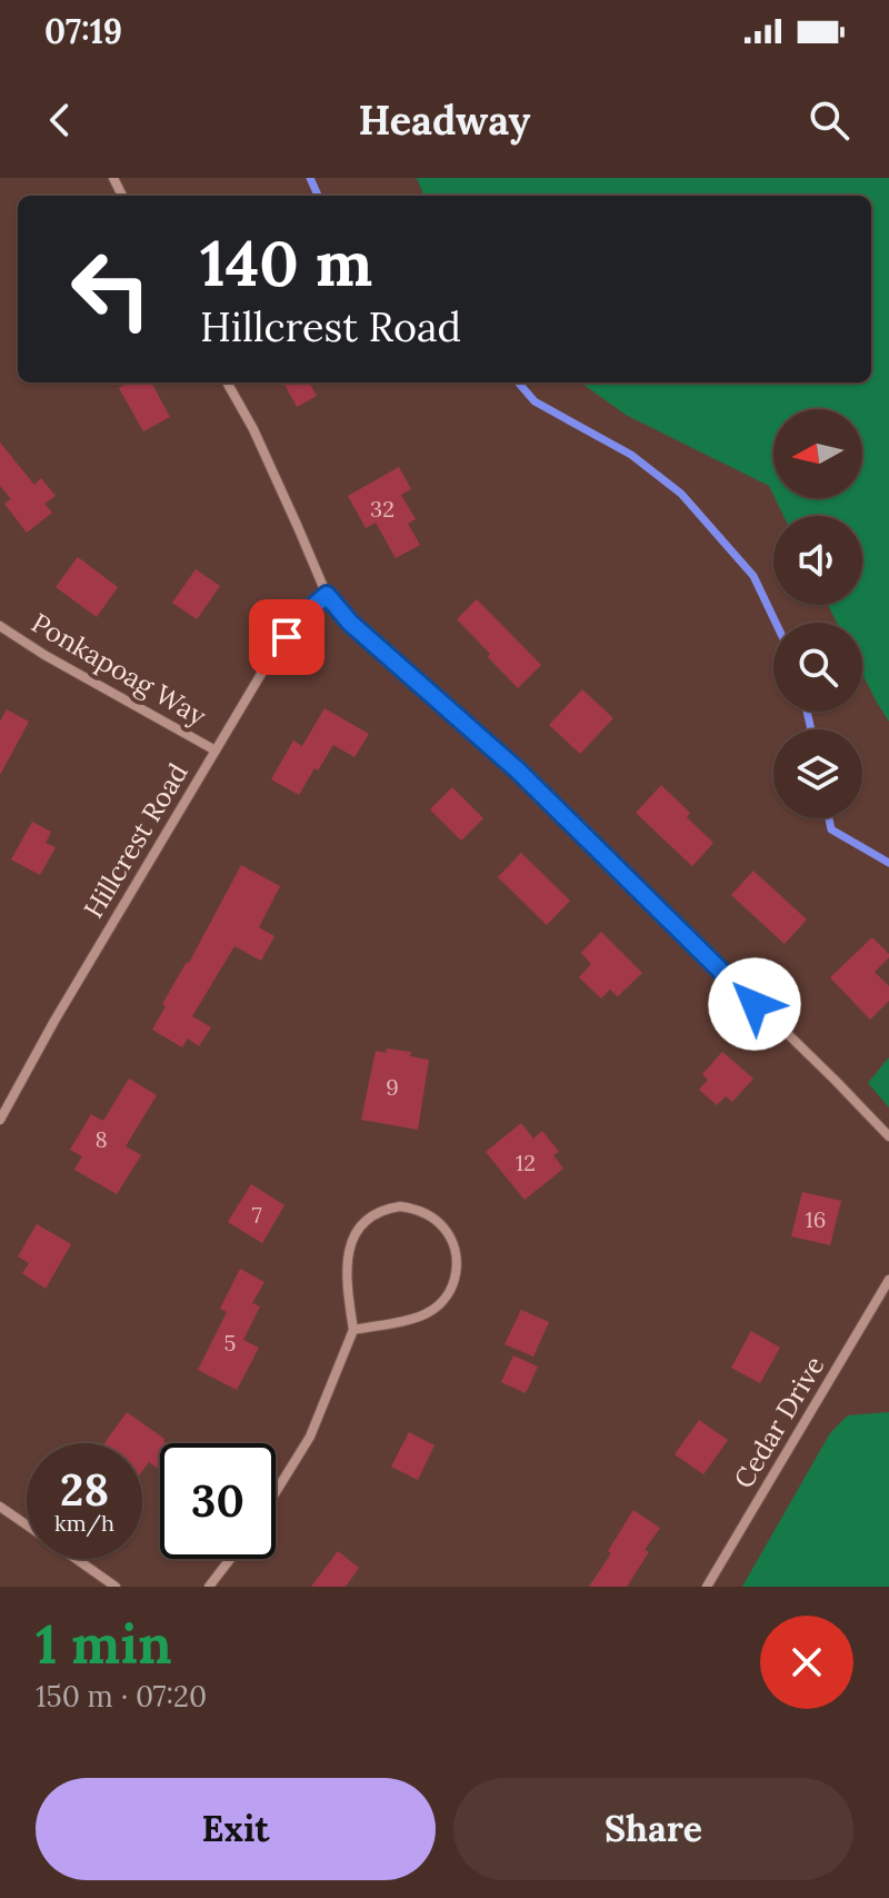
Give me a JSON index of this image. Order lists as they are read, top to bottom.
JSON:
{
  "streets": {
    "street": ["Ponkapoag Way", "Hillcrest Road", "Cedar Drive"]
  },
  "crossings": [
    ["Ponkapoag Way", "Hillcrest Road"]
  ],
  "house_numbers": [
    "32",
    "9",
    "8",
    "12",
    "7",
    "16",
    "5"
  ],
  "north": "left",
  "page": {
    "status": "07:19",
    "header": "Headway",
    "turn": ["140 m", "Hillcrest Road"],
    "speed": "28 km/h",
    "limit": "30",
    "heading": ["1 min", "150 m · 07:20"],
    "buttons": ["Exit", "Share"]
  }
}
